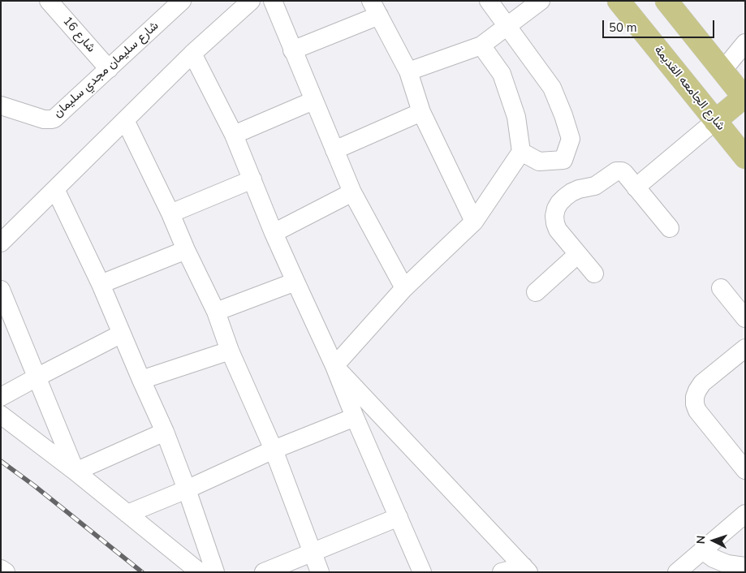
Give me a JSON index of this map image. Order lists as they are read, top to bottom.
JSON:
{
  "streets": {
    "main road": ["شارع الجامعه القديمة"],
    "street": ["شارع 16", "شارع سليمان مجدي سليمان"]
  },
  "crossings": [
    ["شارع 16", "شارع سليمان مجدي سليمان"]
  ],
  "scale_bar": "50 m",
  "north": "left"
}
